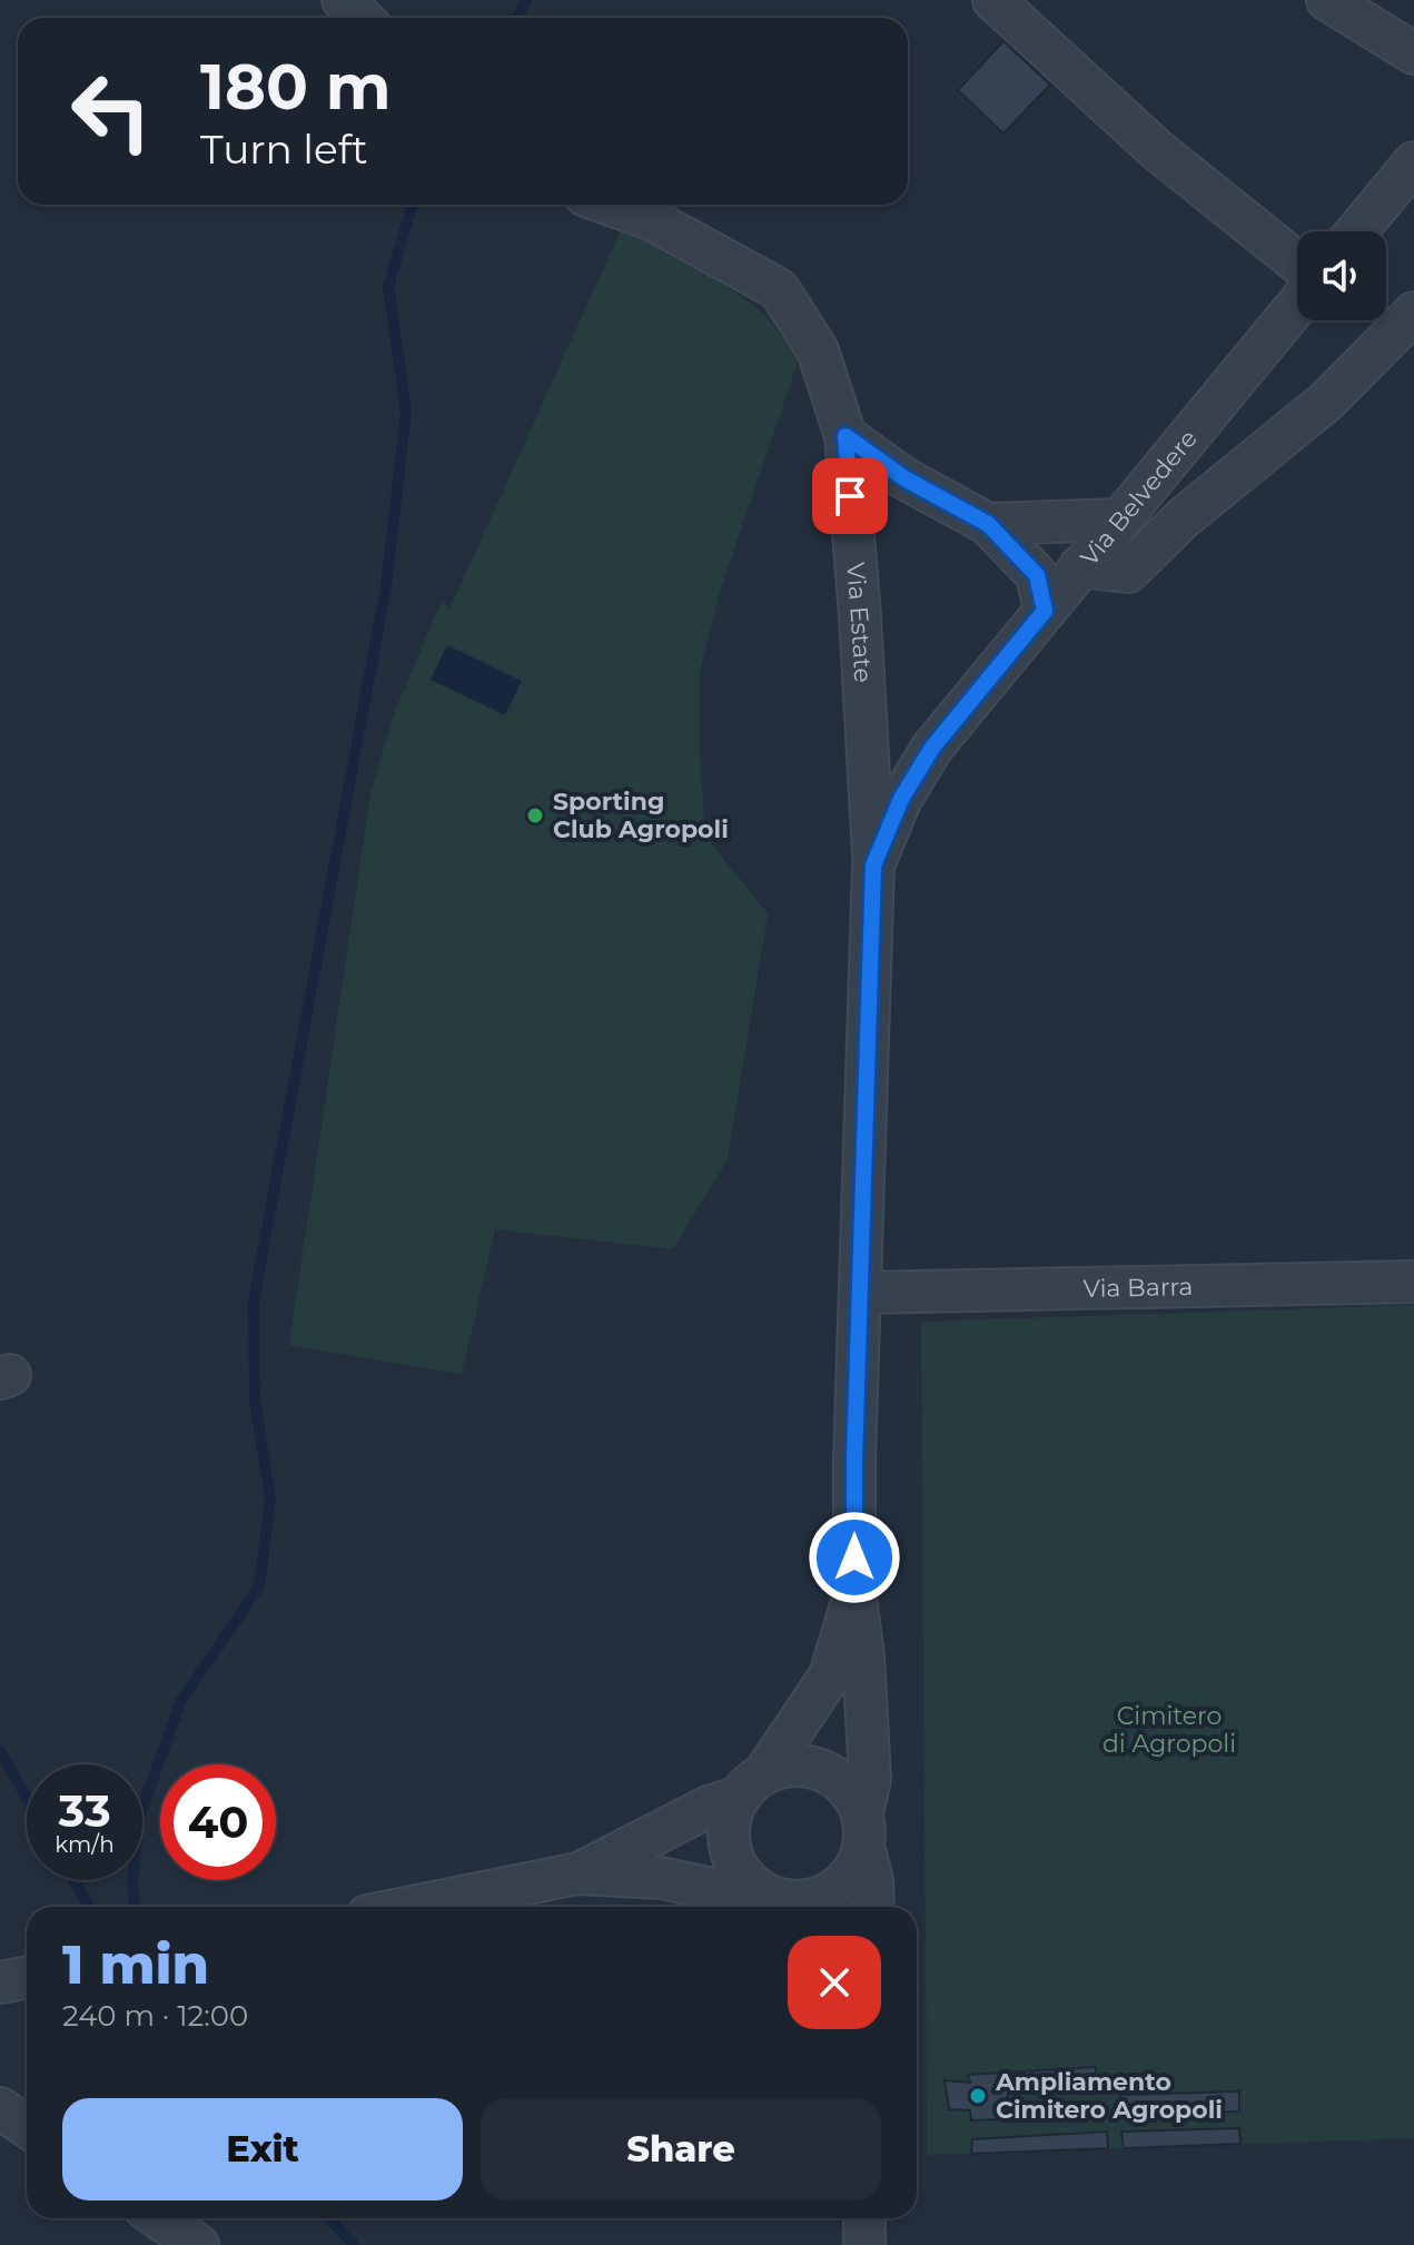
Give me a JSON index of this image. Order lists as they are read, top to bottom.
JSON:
{
  "streets": {
    "street": ["Via Belvedere", "Via Estate", "Via Barra"]
  },
  "crossings": [
    ["Via Belvedere", "Via Estate"],
    ["Via Belvedere", "Via Barra"]
  ],
  "parks": ["Cimitero di Agropoli"],
  "places": ["Sporting Club Agropoli", "Ampliamento Cimitero Agropoli"],
  "page": {
    "turn": ["180 m", "Turn left"],
    "speed": "33 km/h",
    "limit": "40",
    "heading": ["1 min", "240 m · 12:00"],
    "buttons": ["Exit", "Share"]
  }
}
